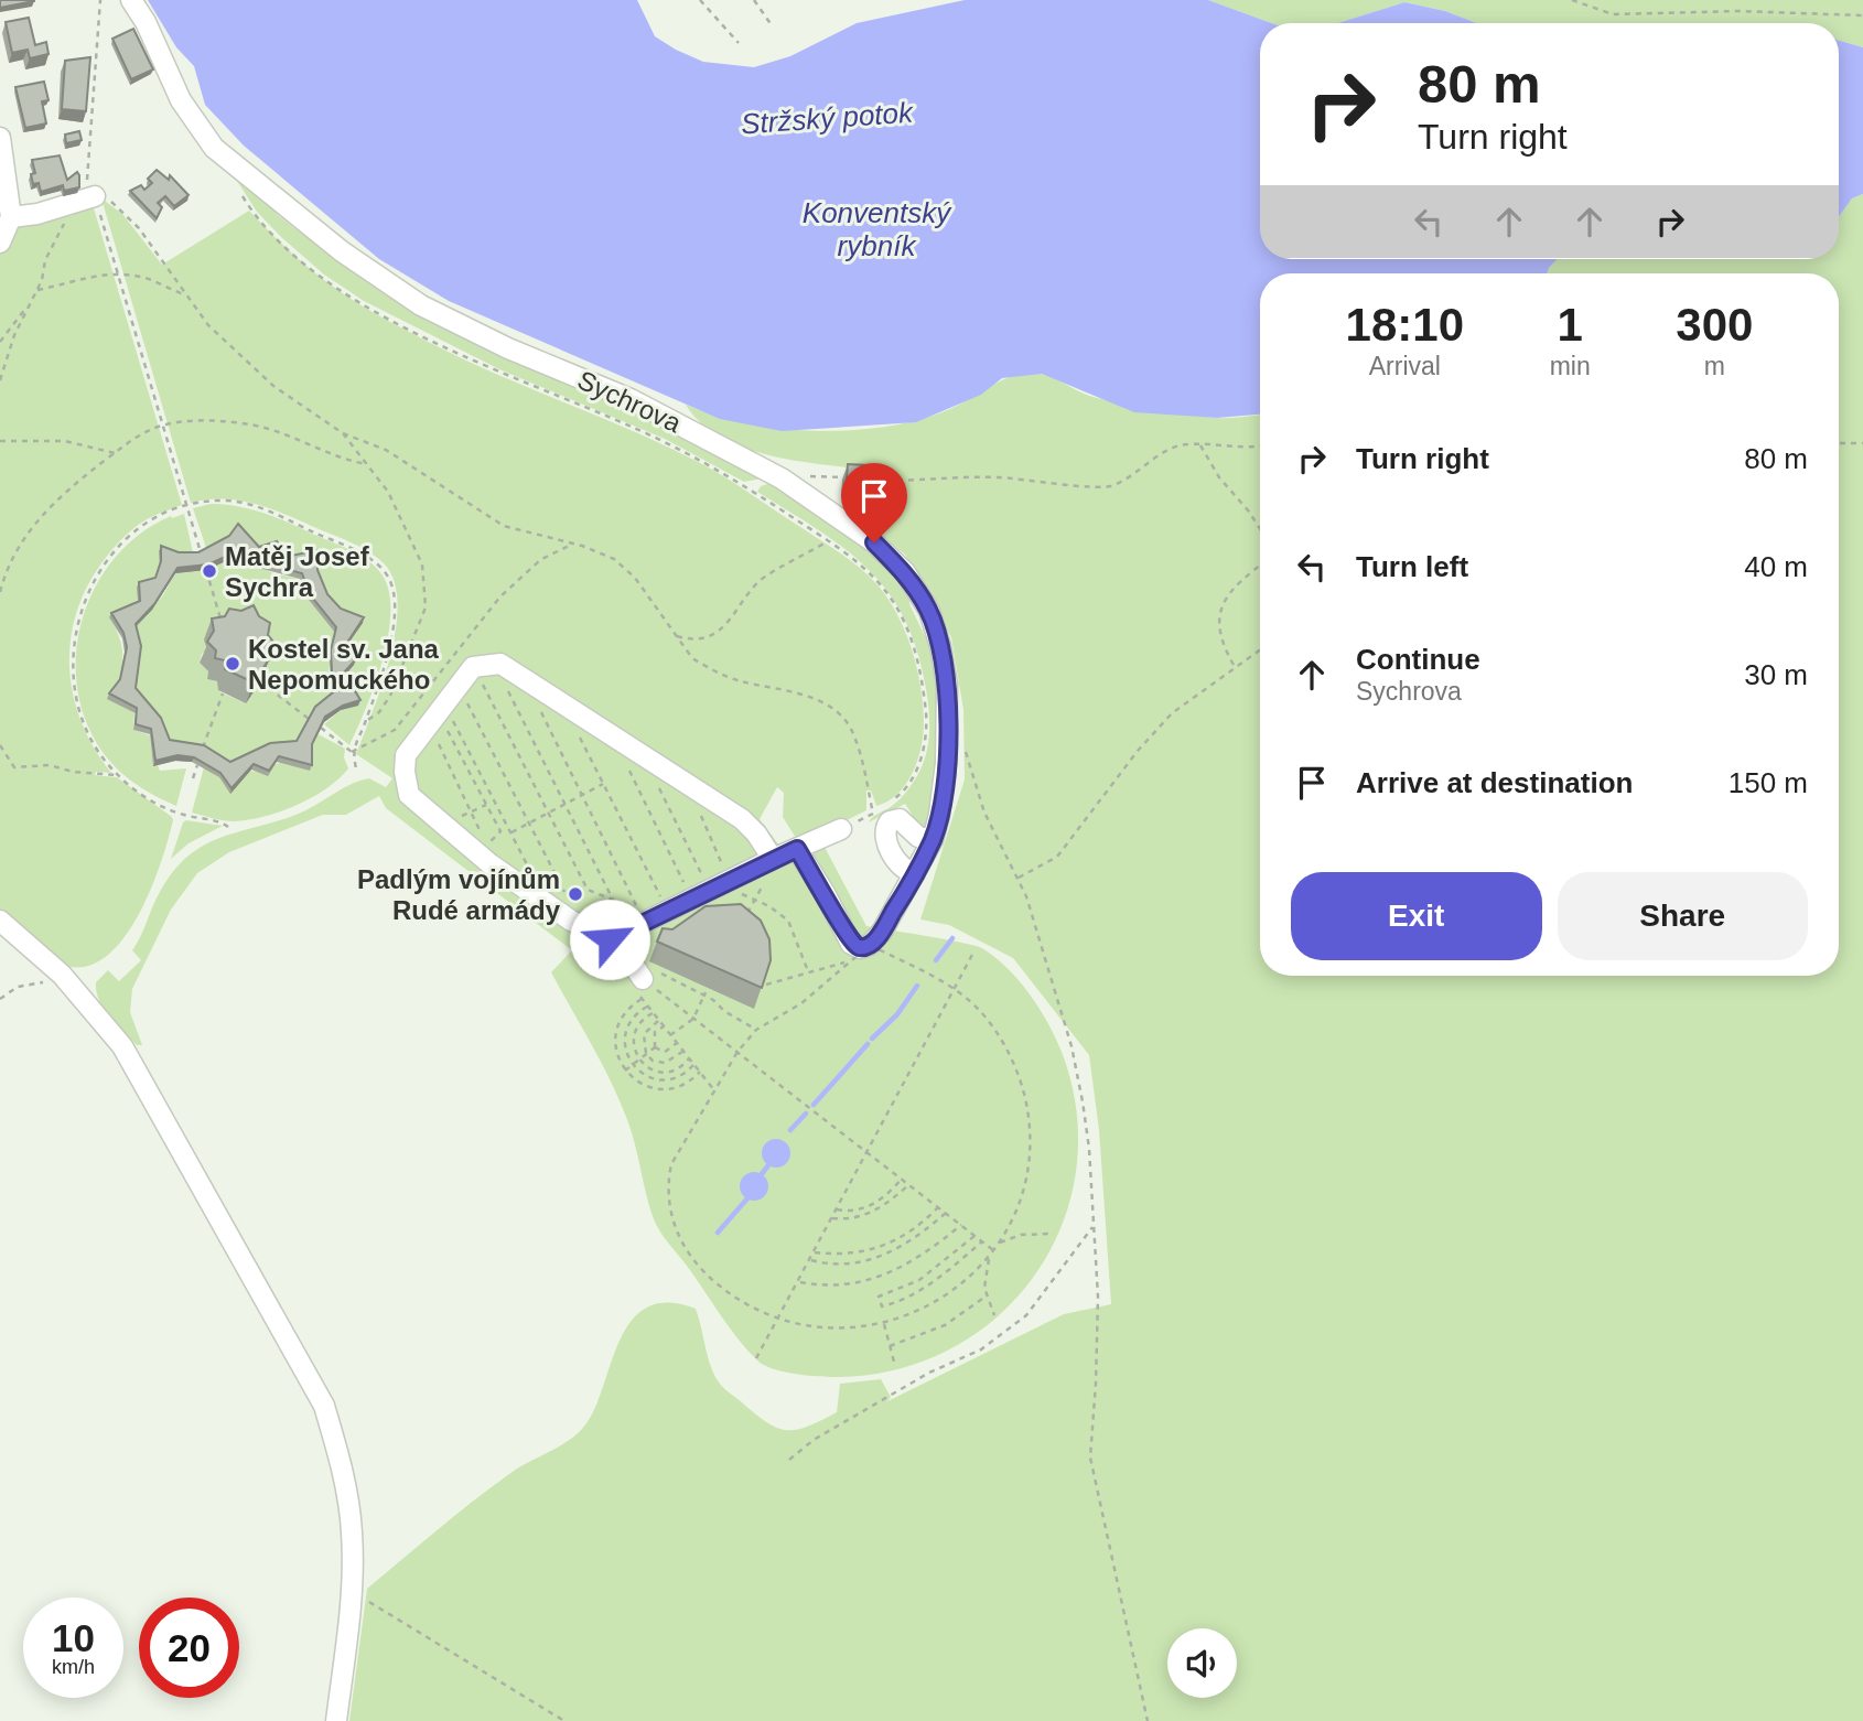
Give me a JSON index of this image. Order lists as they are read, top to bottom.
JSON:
{
  "streets": {
    "street": ["Sychrova"]
  },
  "water": ["Stržský potok", "Konventský rybník"],
  "places": ["Matěj Josef Sychra", "Kostel sv. Jana Nepomuckého", "Padlým vojínům Rudé armády"],
  "page": {
    "turn": ["80 m", "Turn right"],
    "eta": [
      "18:10",
      "Arrival",
      "1",
      "min",
      "300",
      "m"
    ],
    "list": [
      {
        "name": "Turn right",
        "value": "80 m"
      },
      {
        "name": "Turn left",
        "value": "40 m"
      },
      {
        "name": "Continue",
        "note": "Sychrova",
        "value": "30 m"
      },
      {
        "name": "Arrive at destination",
        "value": "150 m"
      }
    ],
    "buttons": ["Exit", "Share"],
    "speed": "10 km/h",
    "limit": "20"
  }
}
